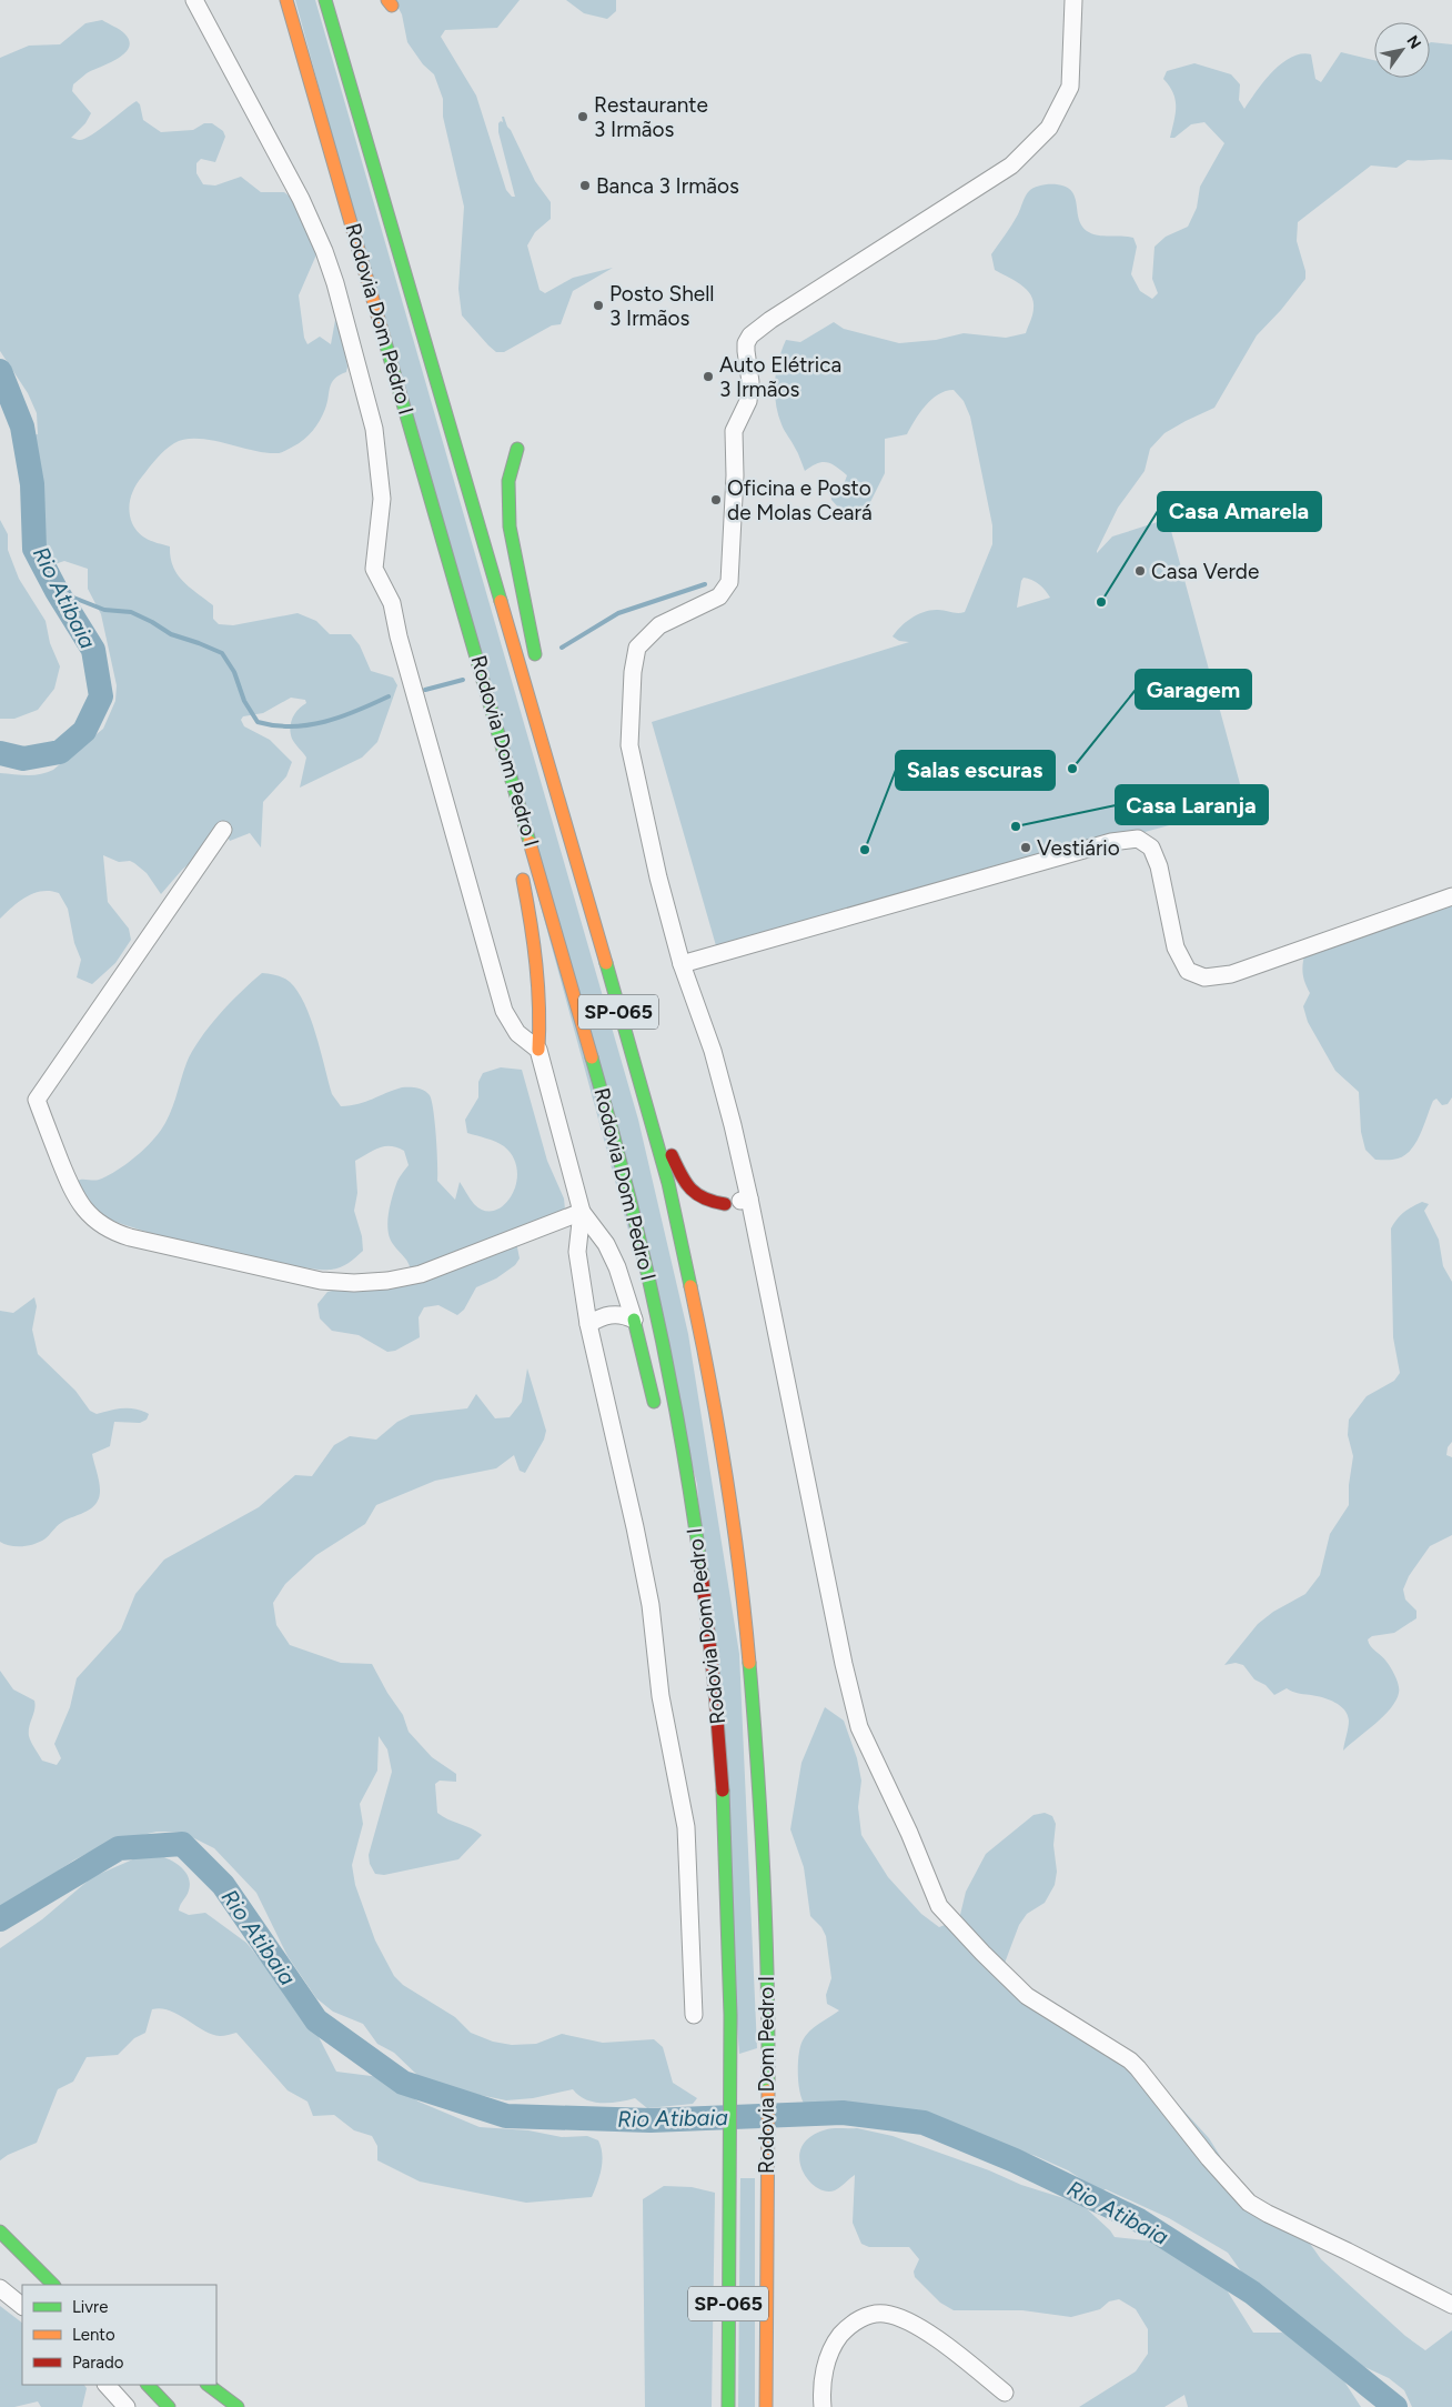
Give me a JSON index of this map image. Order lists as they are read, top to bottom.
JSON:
{
  "streets": {
    "highway": ["Rodovia Dom Pedro I", "SP-065"]
  },
  "water": ["Rio Atibaia"],
  "places": [
    "Restaurante 3 Irmãos",
    "Banca 3 Irmãos",
    "Posto Shell 3 Irmãos",
    "Auto Elétrica 3 Irmãos",
    "Oficina e Posto de Molas Ceará",
    "Casa Verde",
    "Casa Amarela",
    "Garagem",
    "Casa Laranja",
    "Vestiário",
    "Salas escuras"
  ],
  "legend": ["Livre", "Lento", "Parado"],
  "north": "top right"
}
